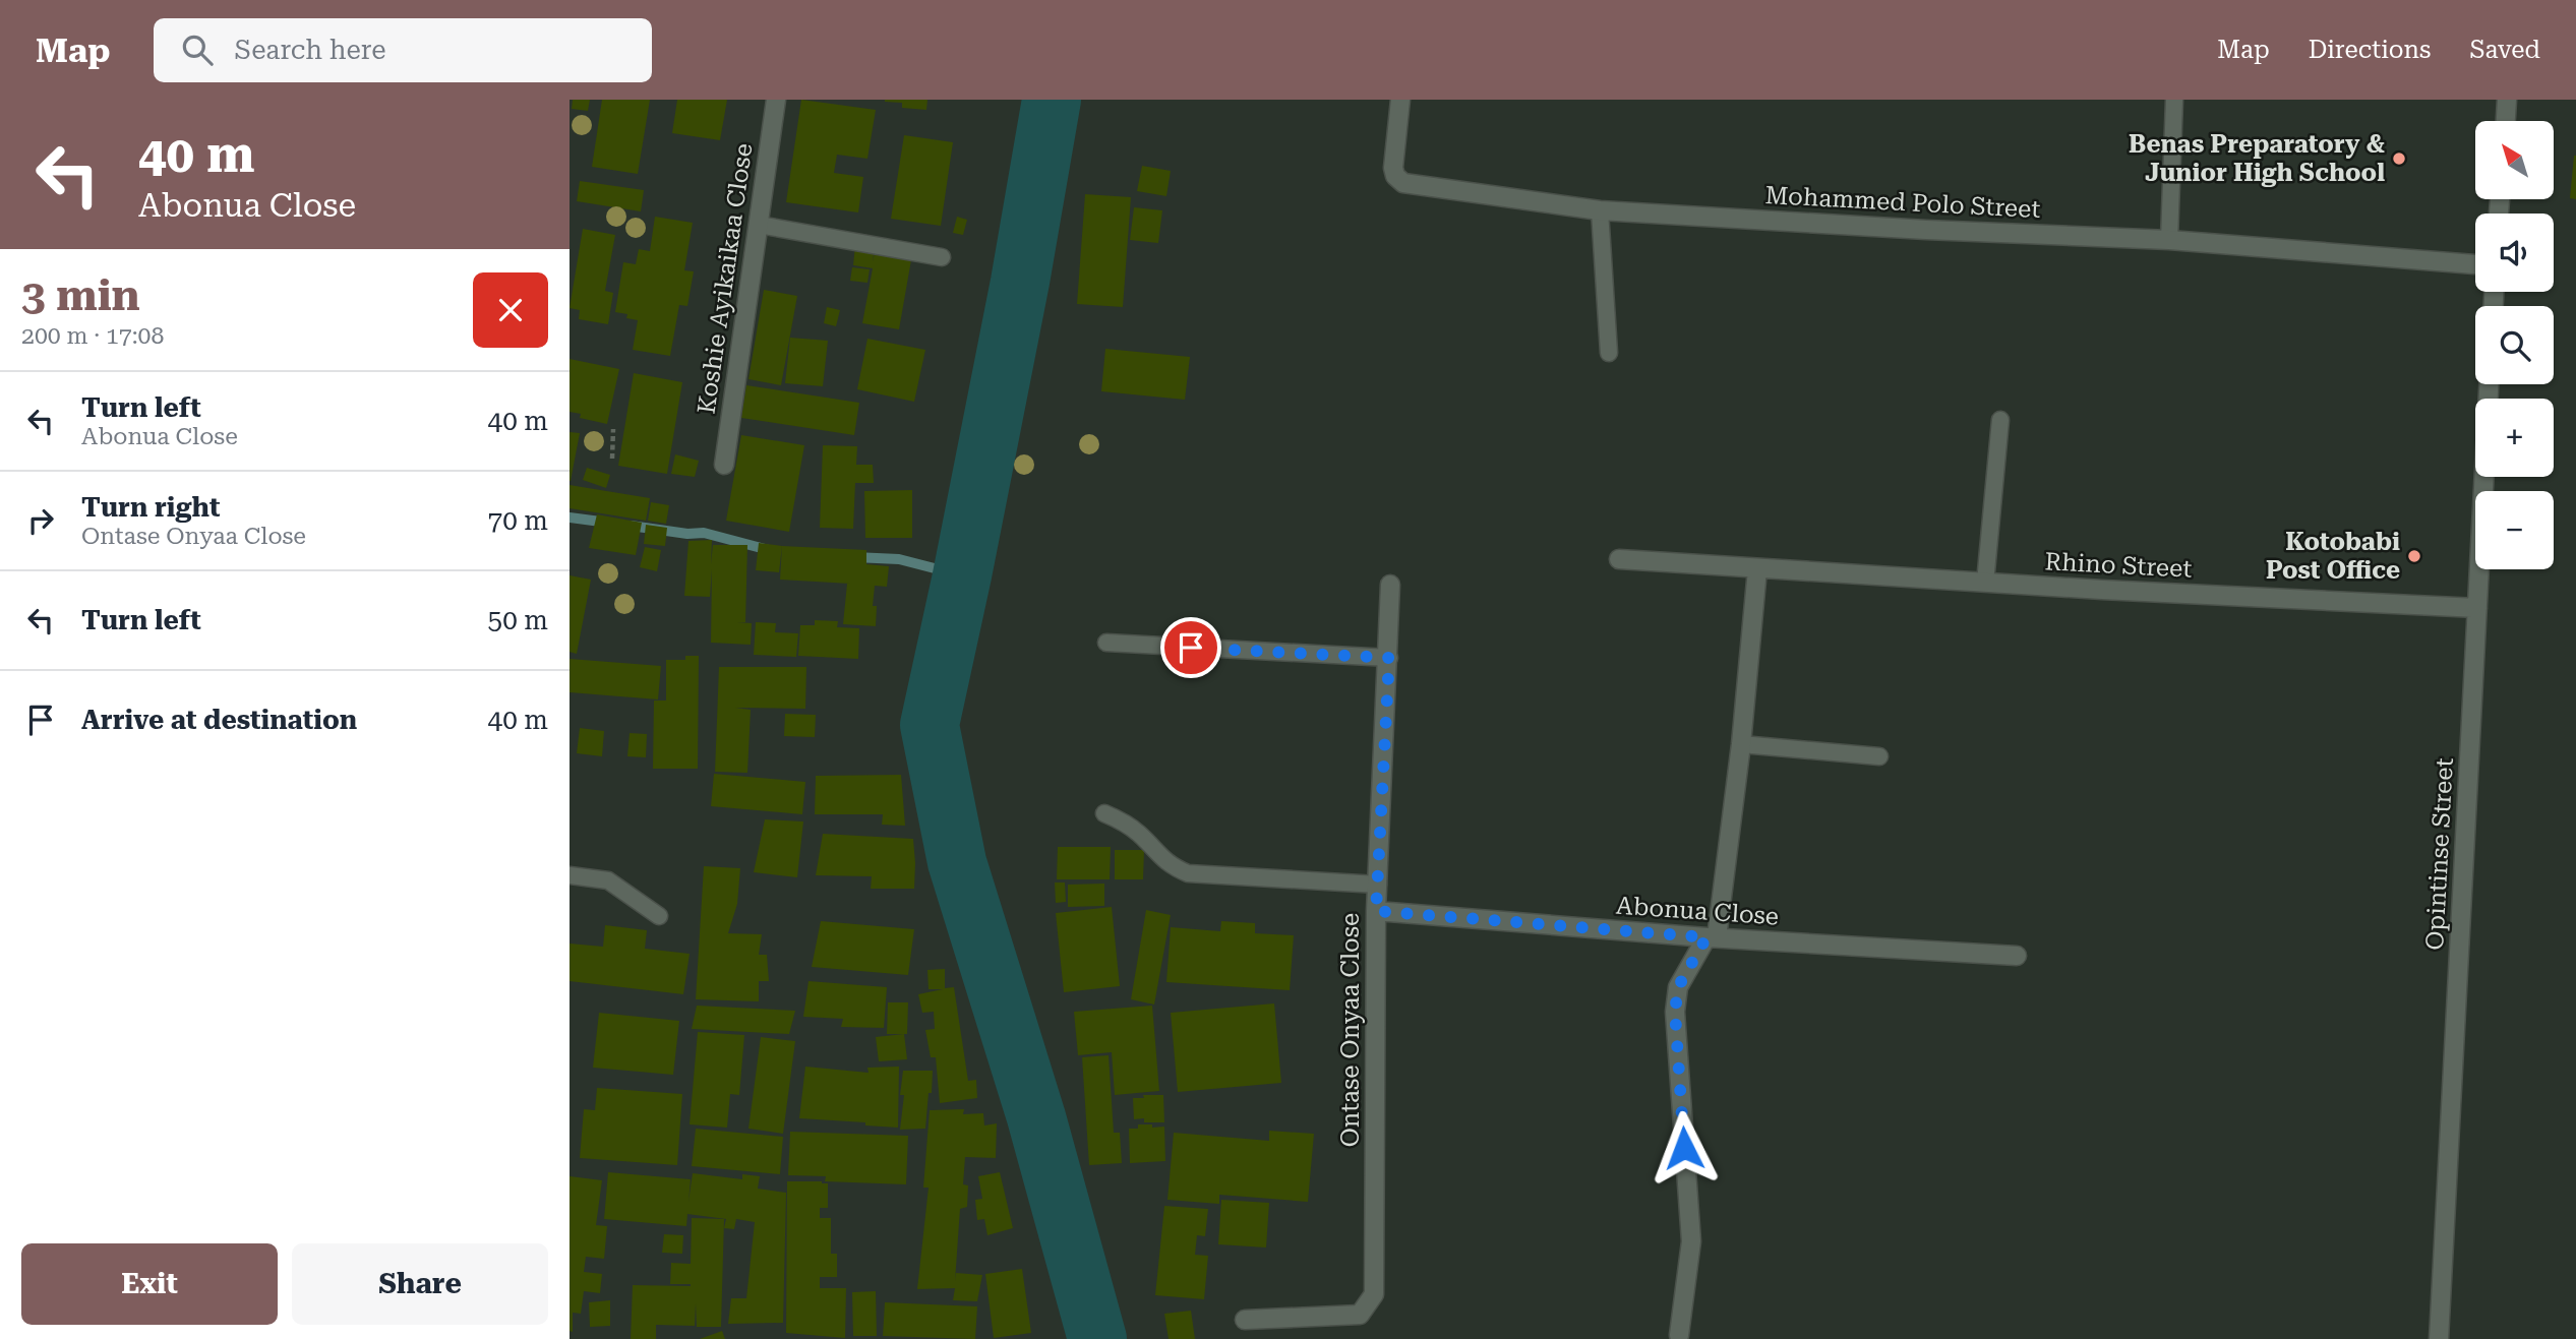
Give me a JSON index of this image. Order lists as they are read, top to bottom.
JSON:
{
  "streets": {
    "street": [
      "Mohammed Polo Street",
      "Koshie Ayikaikaa Close",
      "Rhino Street",
      "Opintinse Street",
      "Abonua Close",
      "Ontase Onyaa Close"
    ]
  },
  "crossings": [
    ["Rhino Street", "Opintinse Street"],
    ["Abonua Close", "Ontase Onyaa Close"]
  ],
  "places": ["Benas Preparatory & Junior High School", "Kotobabi Post Office"],
  "north": "top left",
  "page": {
    "header": "Map",
    "search": "Search here",
    "nav": ["Map", "Directions", "Saved"],
    "turn": ["40 m", "Abonua Close"],
    "map_buttons": ["+", "−"],
    "heading": ["3 min", "200 m · 17:08"],
    "list": [
      {
        "name": "Turn left",
        "note": "Abonua Close",
        "value": "40 m"
      },
      {
        "name": "Turn right",
        "note": "Ontase Onyaa Close",
        "value": "70 m"
      },
      {
        "name": "Turn left",
        "value": "50 m"
      },
      {
        "name": "Arrive at destination",
        "value": "40 m"
      }
    ],
    "buttons": ["Exit", "Share"]
  }
}
